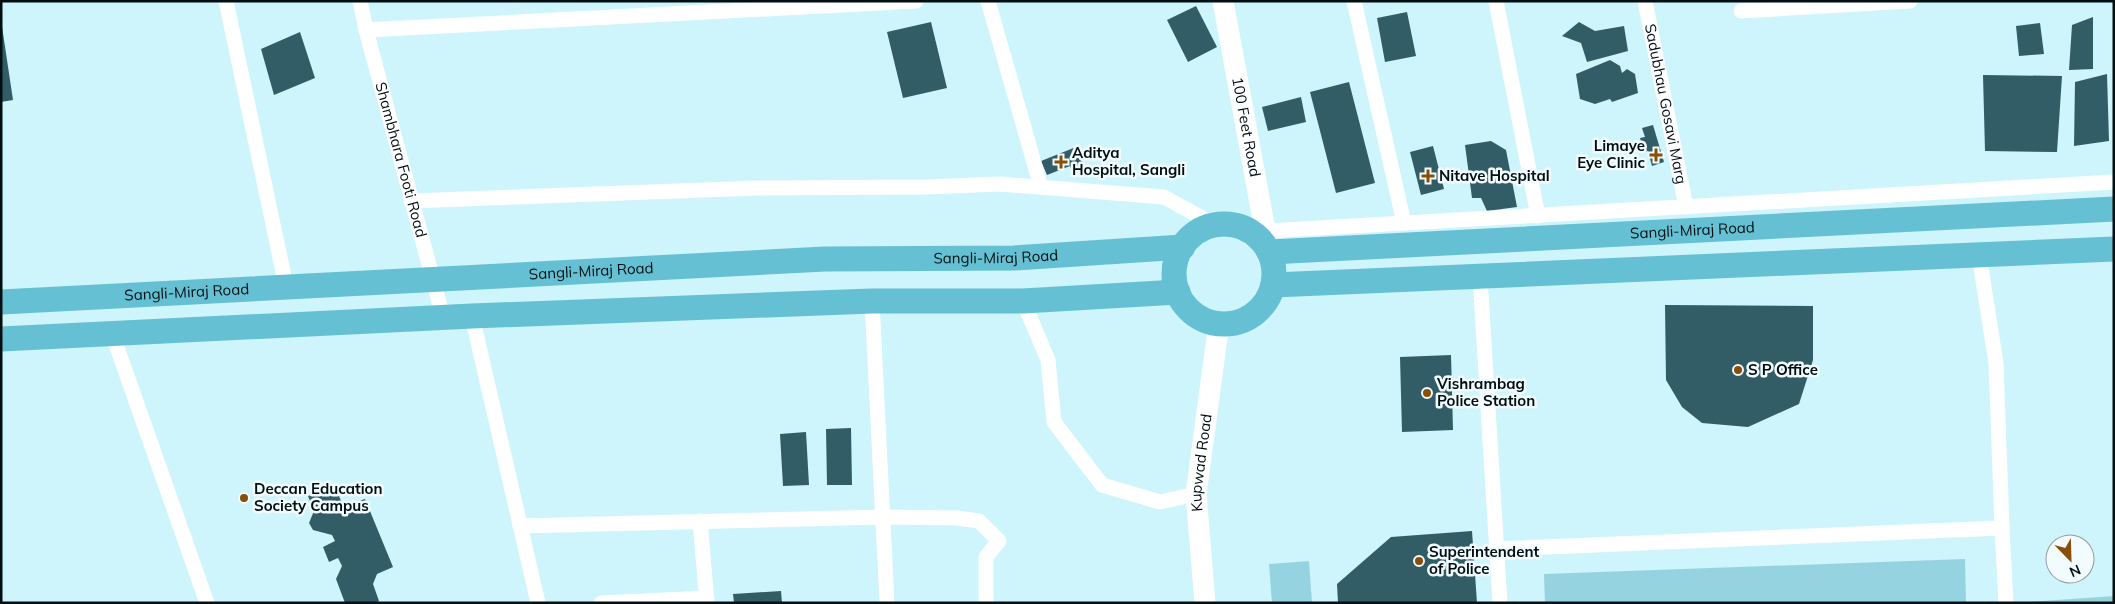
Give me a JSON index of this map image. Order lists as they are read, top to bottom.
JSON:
{
  "streets": {
    "highway": ["Sangli-Miraj Road"],
    "main road": ["100 Feet Road", "Kupwad Road"],
    "street": ["Sadubhau Gosavi Marg", "Shambhara Footi Road"]
  },
  "crossings": [
    ["100 Feet Road", "Sangli-Miraj Road"],
    ["100 Feet Road", "Kupwad Road"],
    ["Shambhara Footi Road", "Sangli-Miraj Road"],
    ["Sangli-Miraj Road", "Kupwad Road"]
  ],
  "places": {
    "health": ["Limaye Eye Clinic", "Aditya Hospital, Sangli", "Nitave Hospital"],
    "other": [
      "S P Office",
      "Vishrambag Police Station",
      "Deccan Education Society Campus",
      "Superintendent of Police"
    ]
  },
  "north": "bottom right"
}
